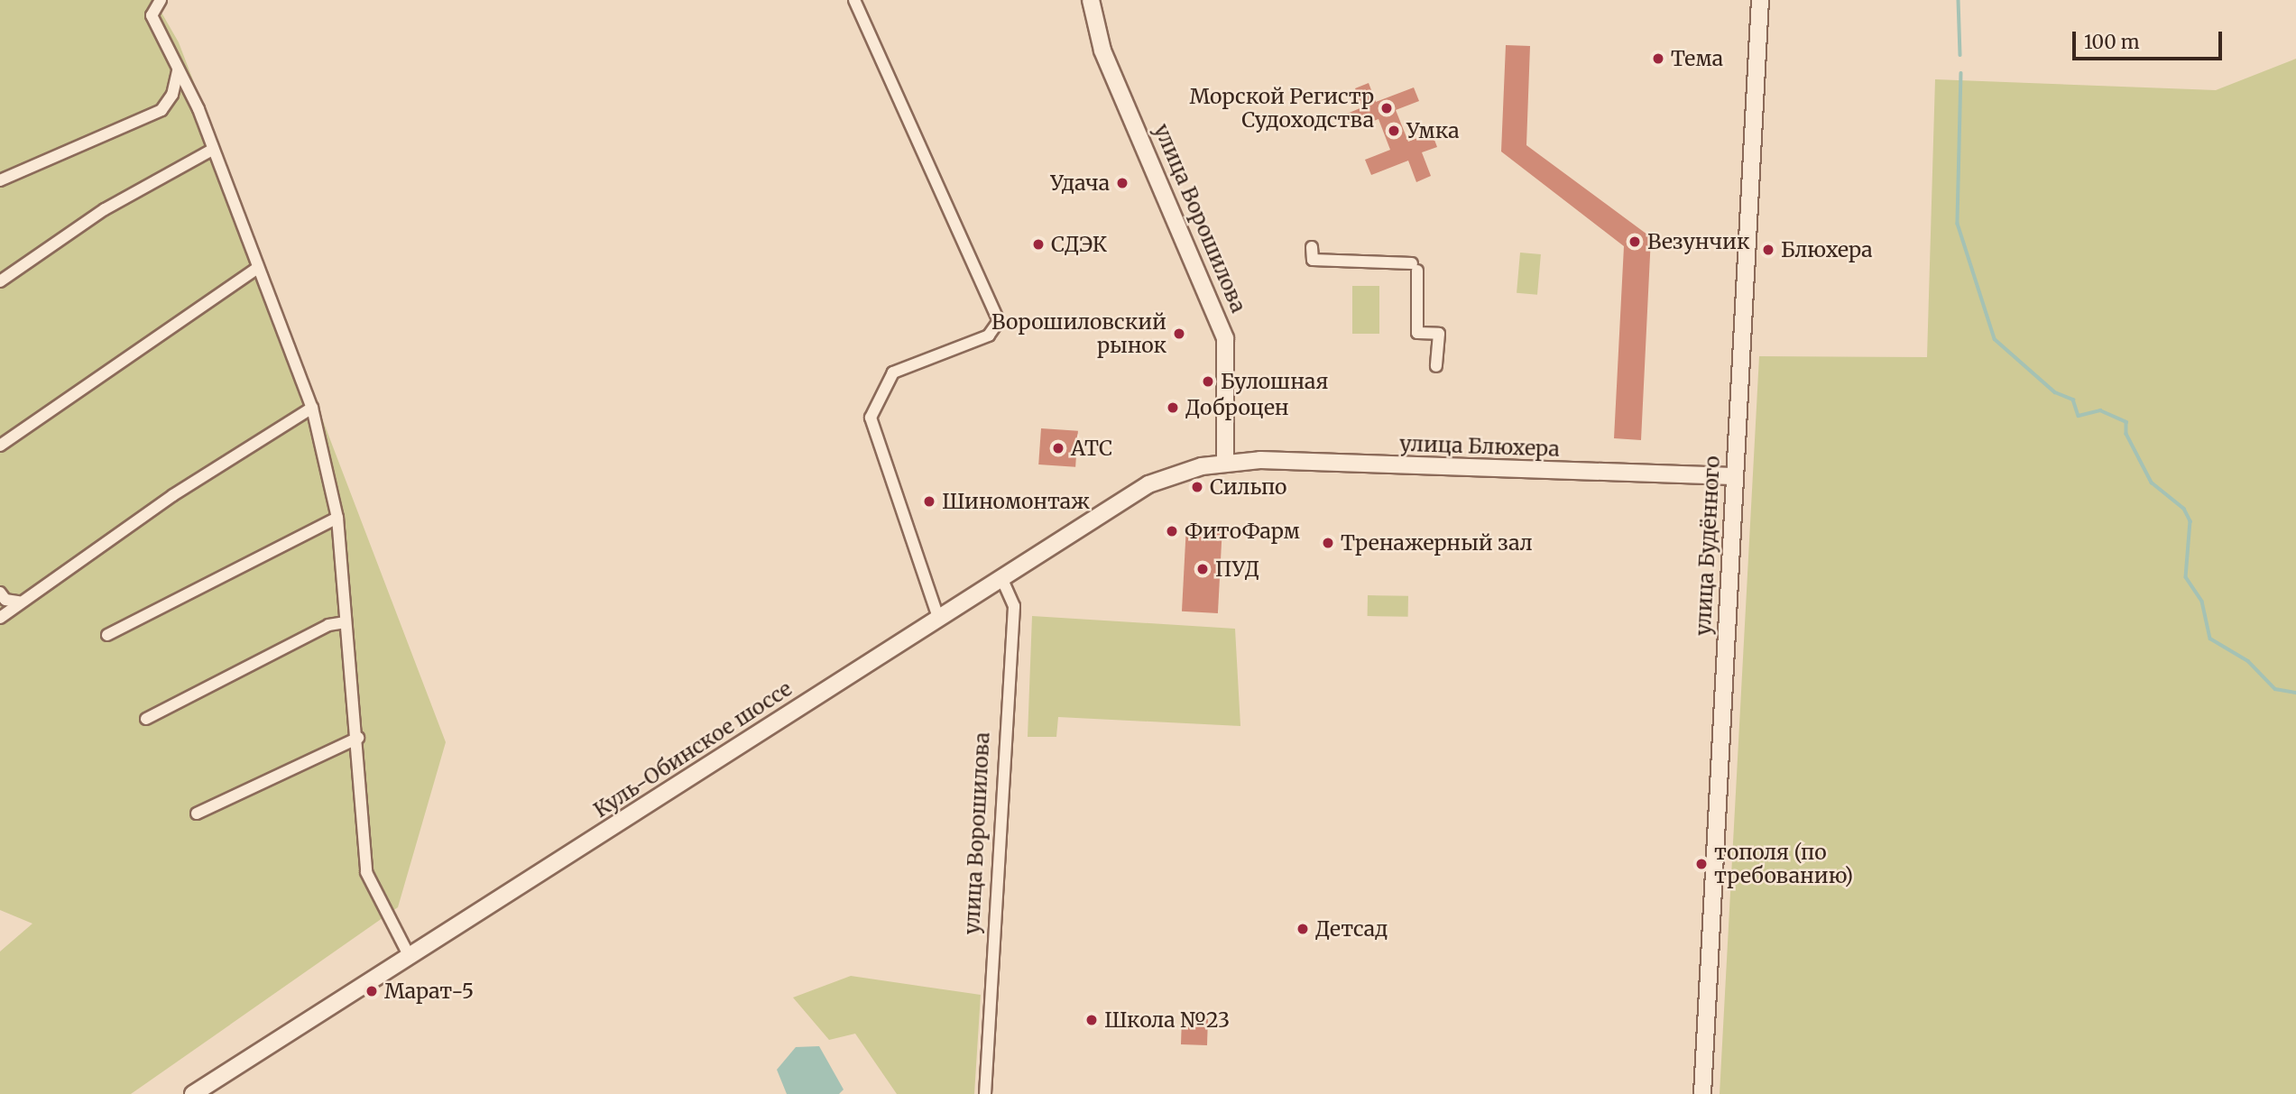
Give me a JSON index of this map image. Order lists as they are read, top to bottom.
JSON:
{
  "streets": {
    "main road": [
      "улица Ворошилова",
      "улица Блюхера",
      "улица Будённого",
      "Куль-Обинское шоссе"
    ]
  },
  "crossings": [
    ["улица Ворошилова", "улица Блюхера"],
    ["улица Ворошилова", "Куль-Обинское шоссе"],
    ["улица Блюхера", "улица Будённого"],
    ["улица Блюхера", "Куль-Обинское шоссе"]
  ],
  "places": [
    "Тема",
    "Морской Регистр Судоходства",
    "Умка",
    "Удача",
    "Везунчик",
    "СДЭК",
    "Блюхера",
    "Ворошиловский рынок",
    "Булошная",
    "Доброцен",
    "АТС",
    "Сильпо",
    "Шиномонтаж",
    "ФитоФарм",
    "Тренажерный зал",
    "ПУД",
    "тополя (по требованию)",
    "Детсад",
    "Марат-5",
    "Школа №23"
  ],
  "scale_bar": "100 m"
}
